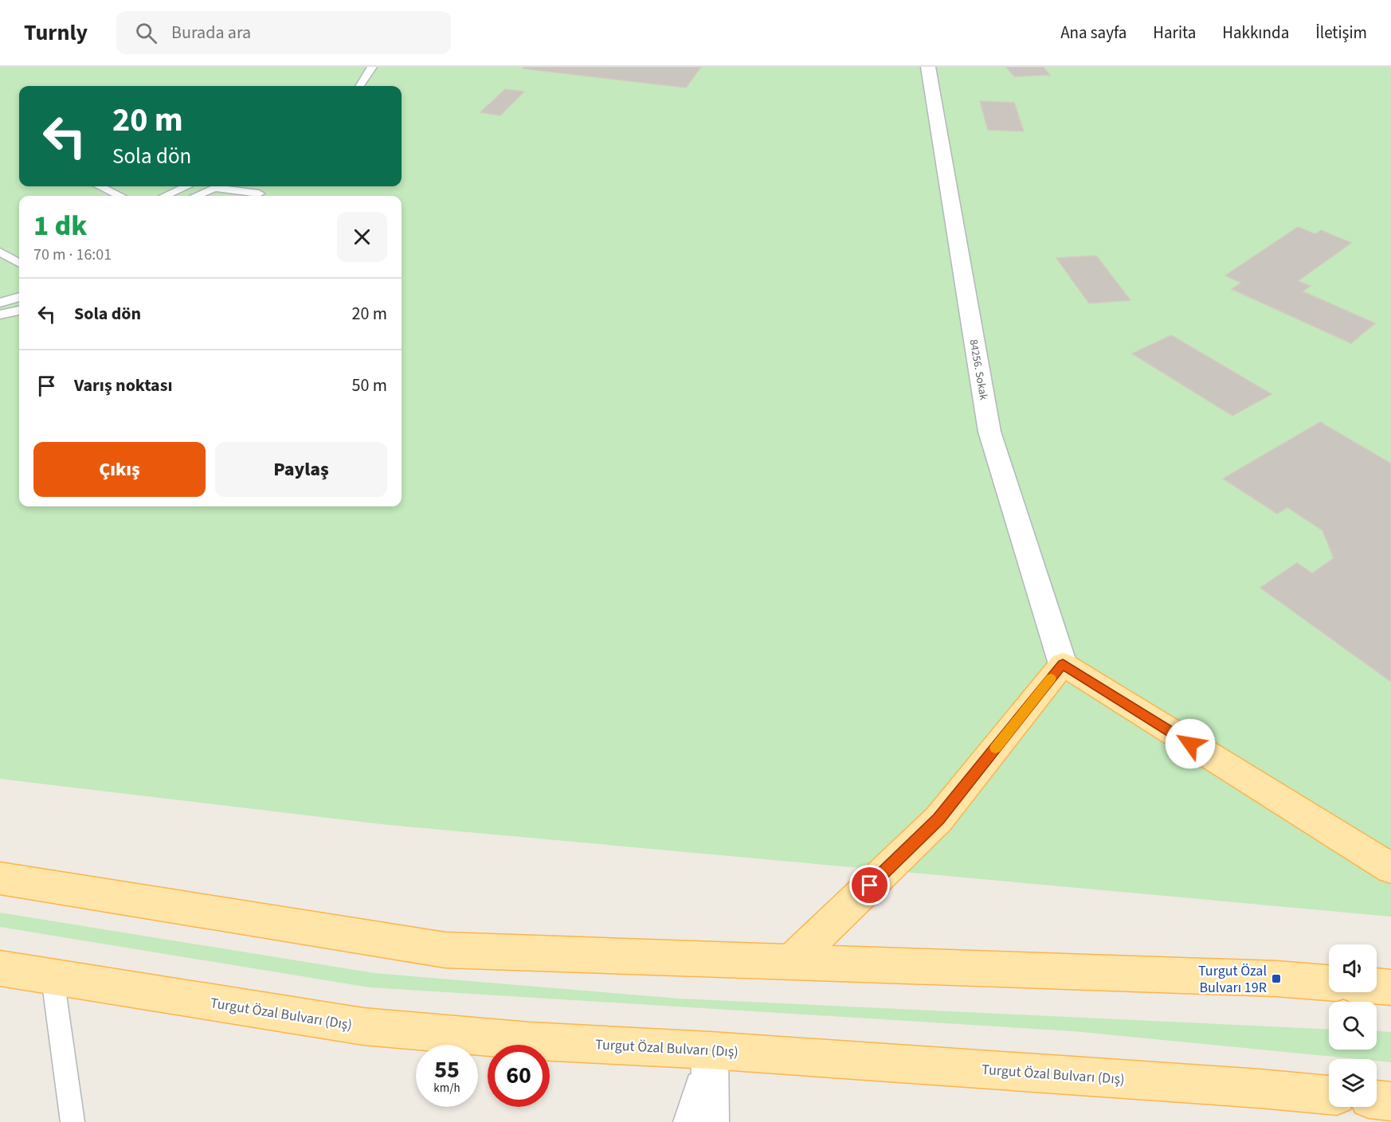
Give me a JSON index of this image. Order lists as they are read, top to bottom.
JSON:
{
  "streets": {
    "main road": ["Turgut Özal Bulvarı (Dış)"],
    "street": ["84256. Sokak"]
  },
  "places": {
    "transit": ["Turgut Özal Bulvarı 19R"]
  },
  "page": {
    "header": "Turnly",
    "search": "Burada ara",
    "nav": [
      "Ana sayfa",
      "Harita",
      "Hakkında",
      "İletişim"
    ],
    "turn": ["20 m", "Sola dön"],
    "heading": ["1 dk", "70 m · 16:01"],
    "list": [
      {
        "name": "Sola dön",
        "value": "20 m"
      },
      {
        "name": "Varış noktası",
        "value": "50 m"
      }
    ],
    "buttons": ["Çıkış", "Paylaş"],
    "speed": "55 km/h",
    "limit": "60"
  }
}
